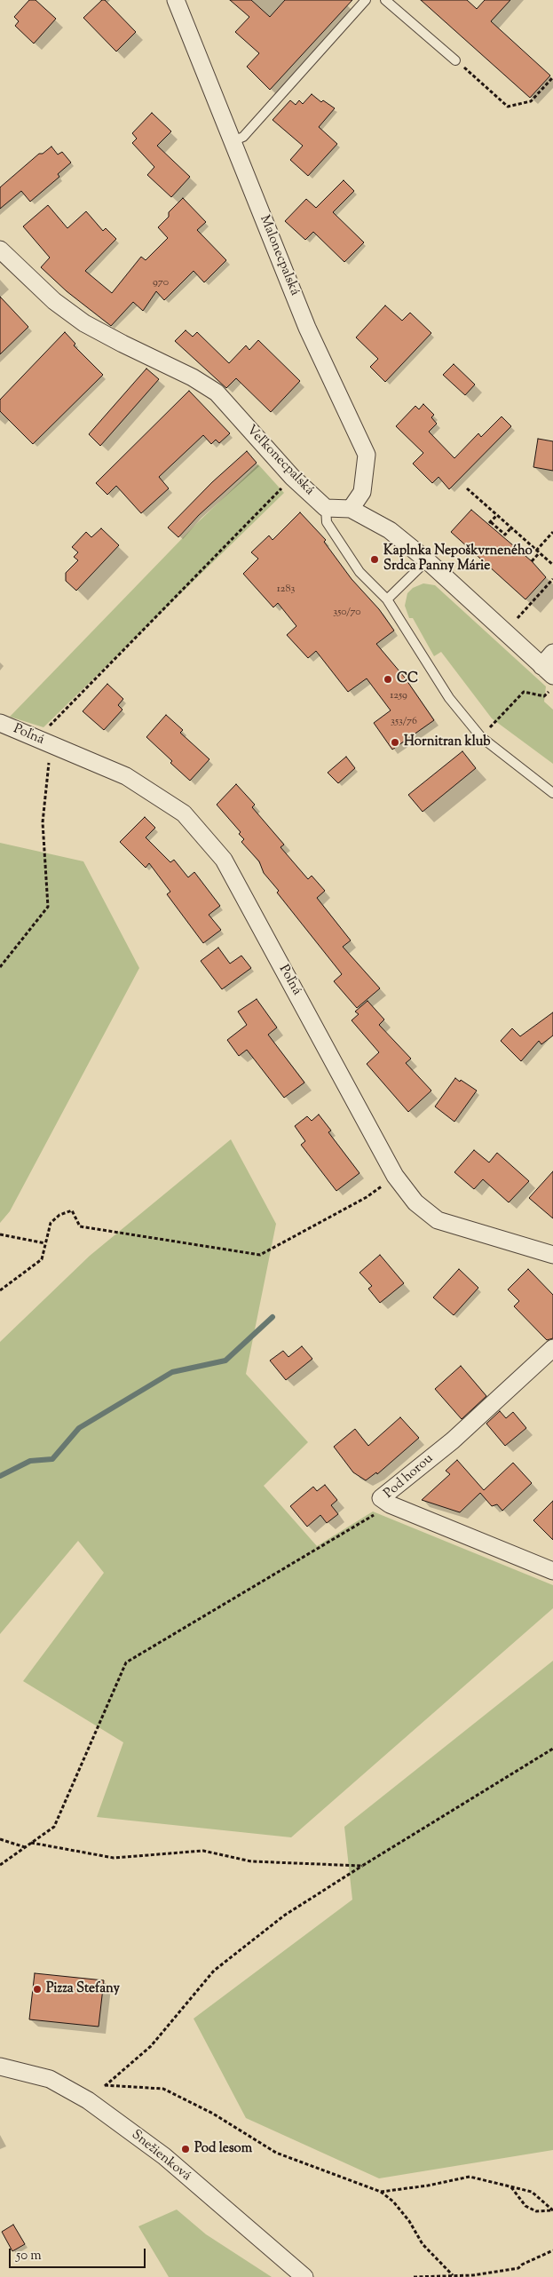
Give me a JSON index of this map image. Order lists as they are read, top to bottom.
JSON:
{
  "streets": {
    "street": [
      "Malonecpalská",
      "Veľkonecpalská",
      "Poľná",
      "Pod horou",
      "Snežienková"
    ]
  },
  "places": [
    "Kaplnka Nepoškvrneného Srdca Panny Márie",
    "CC",
    "Hornitran klub",
    "Pizza Stefany",
    "Pod lesom"
  ],
  "house_numbers": [
    "970",
    "1283",
    "350/70",
    "1259",
    "353/76"
  ],
  "scale_bar": "50 m"
}
